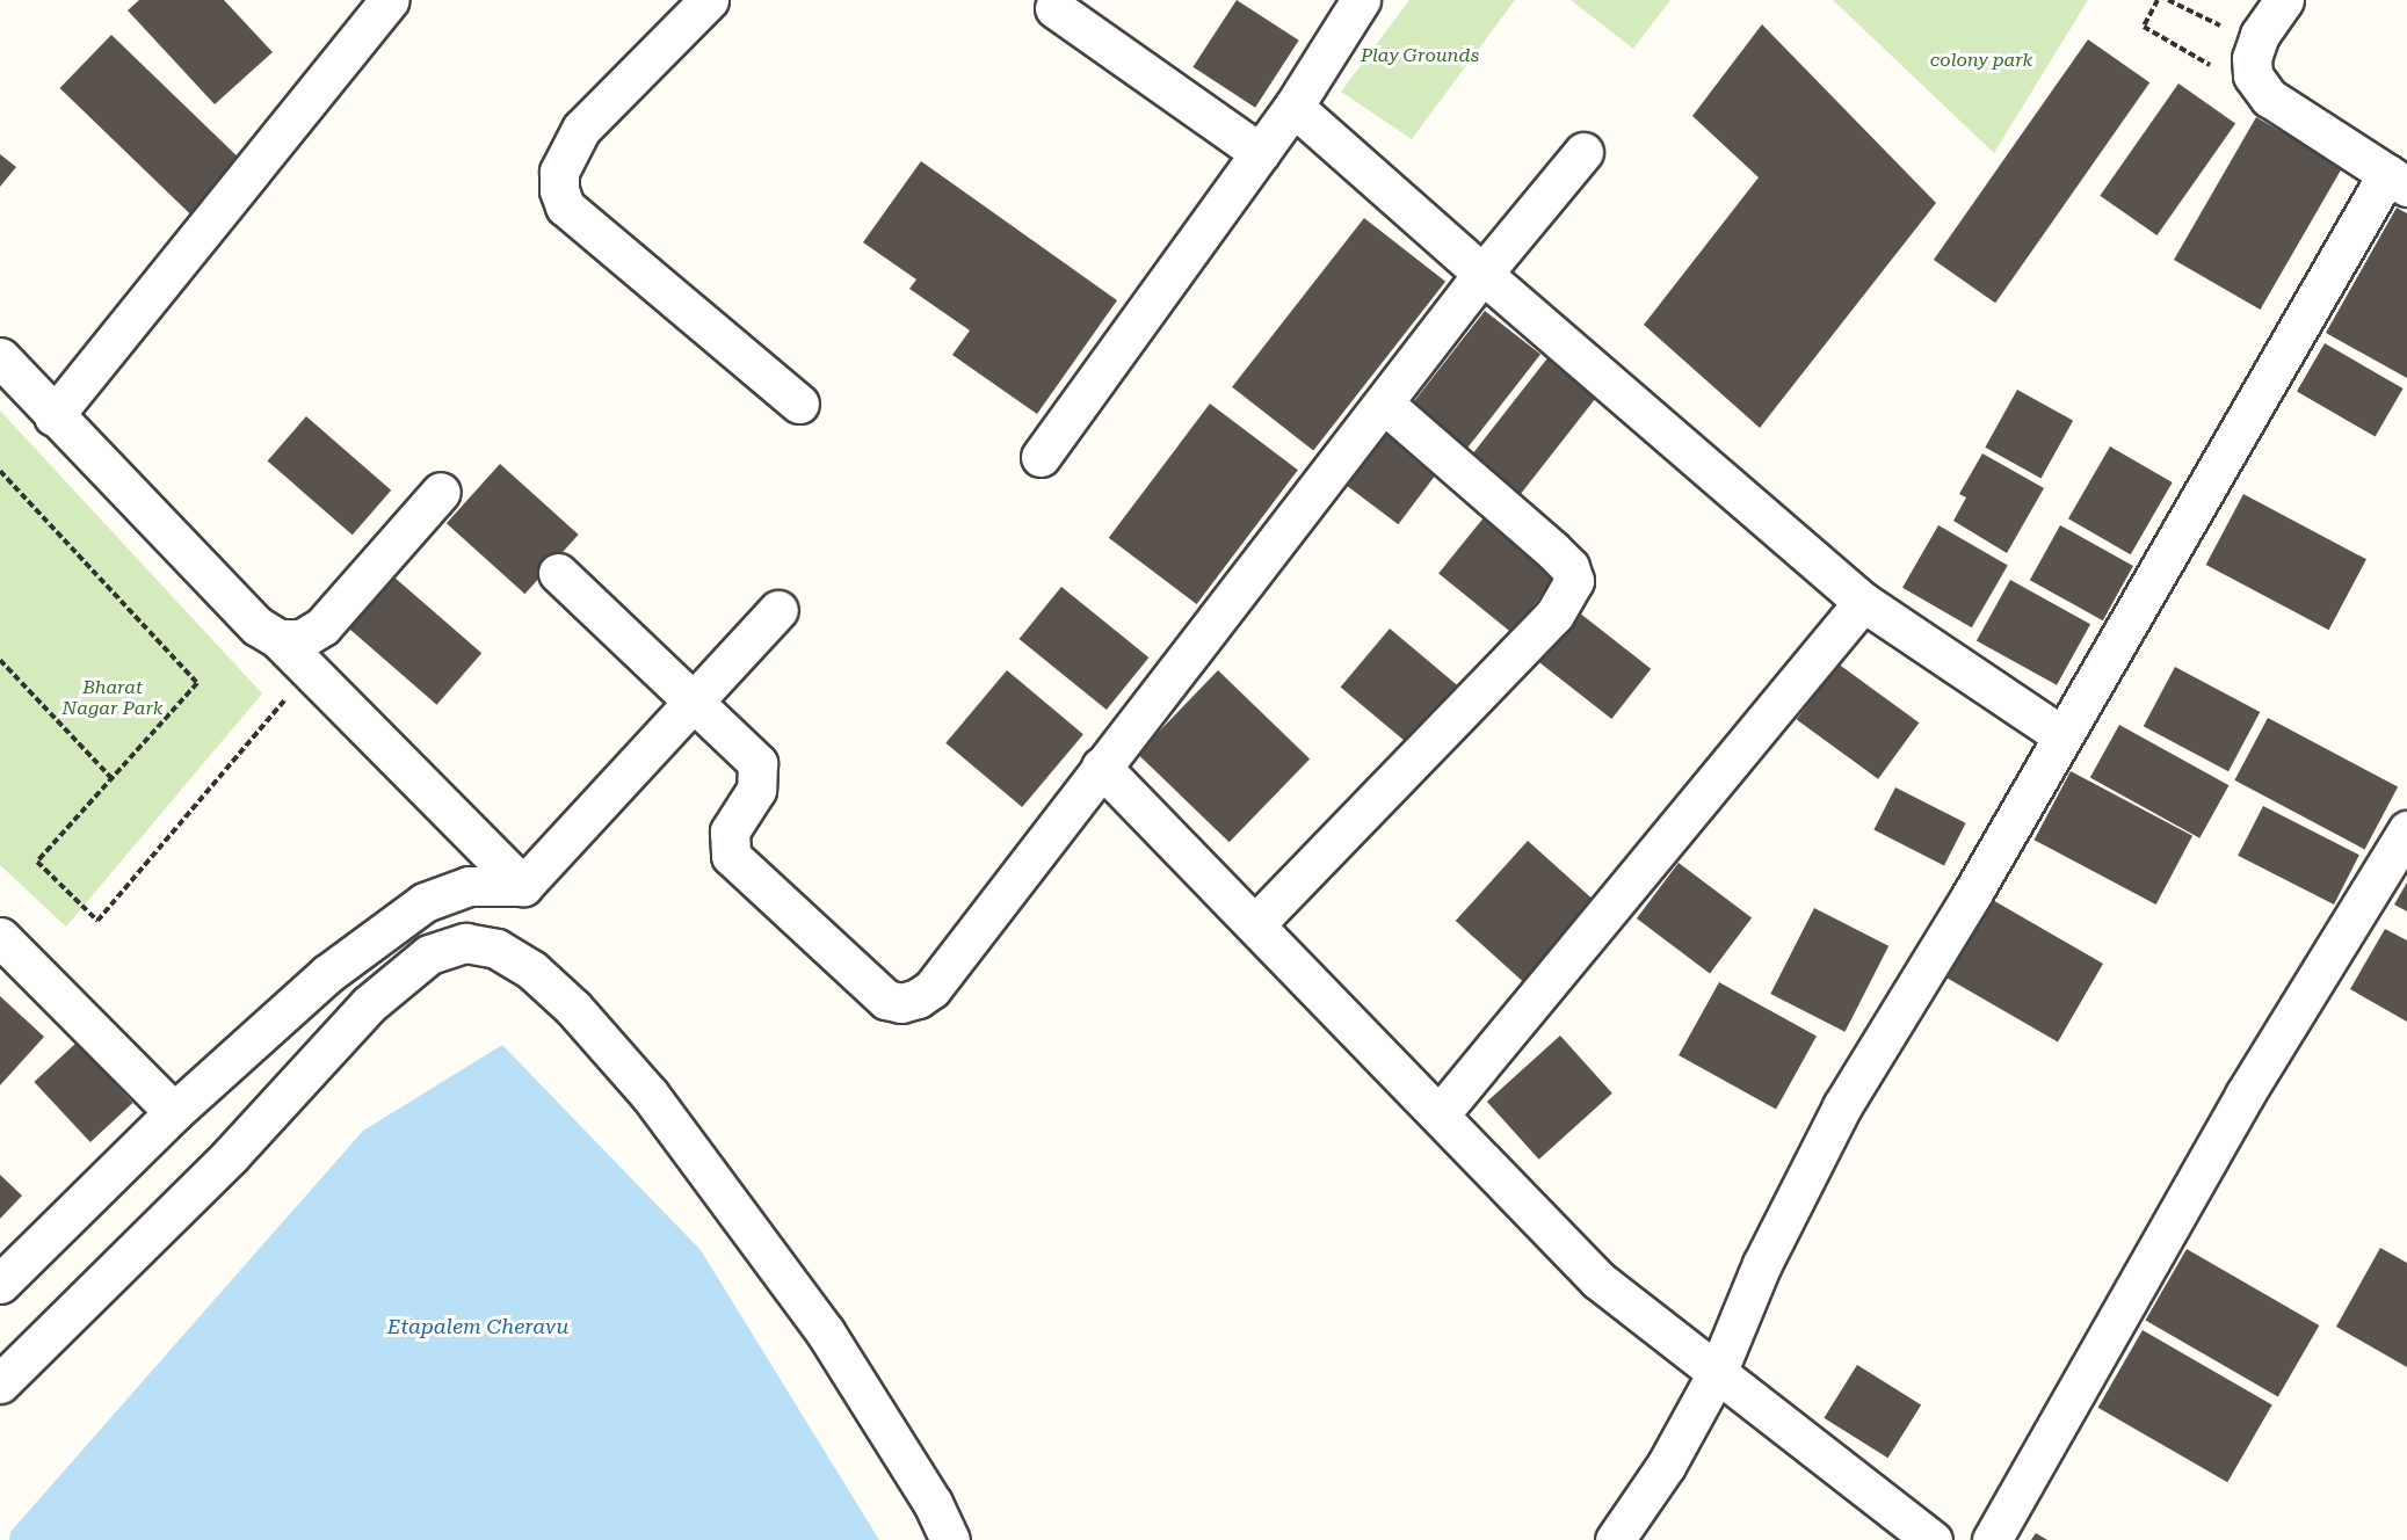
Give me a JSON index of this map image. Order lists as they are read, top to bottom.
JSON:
{
  "water": ["Etapalem Cheravu"],
  "parks": ["Play Grounds", "colony park", "Bharat Nagar Park"]
}
